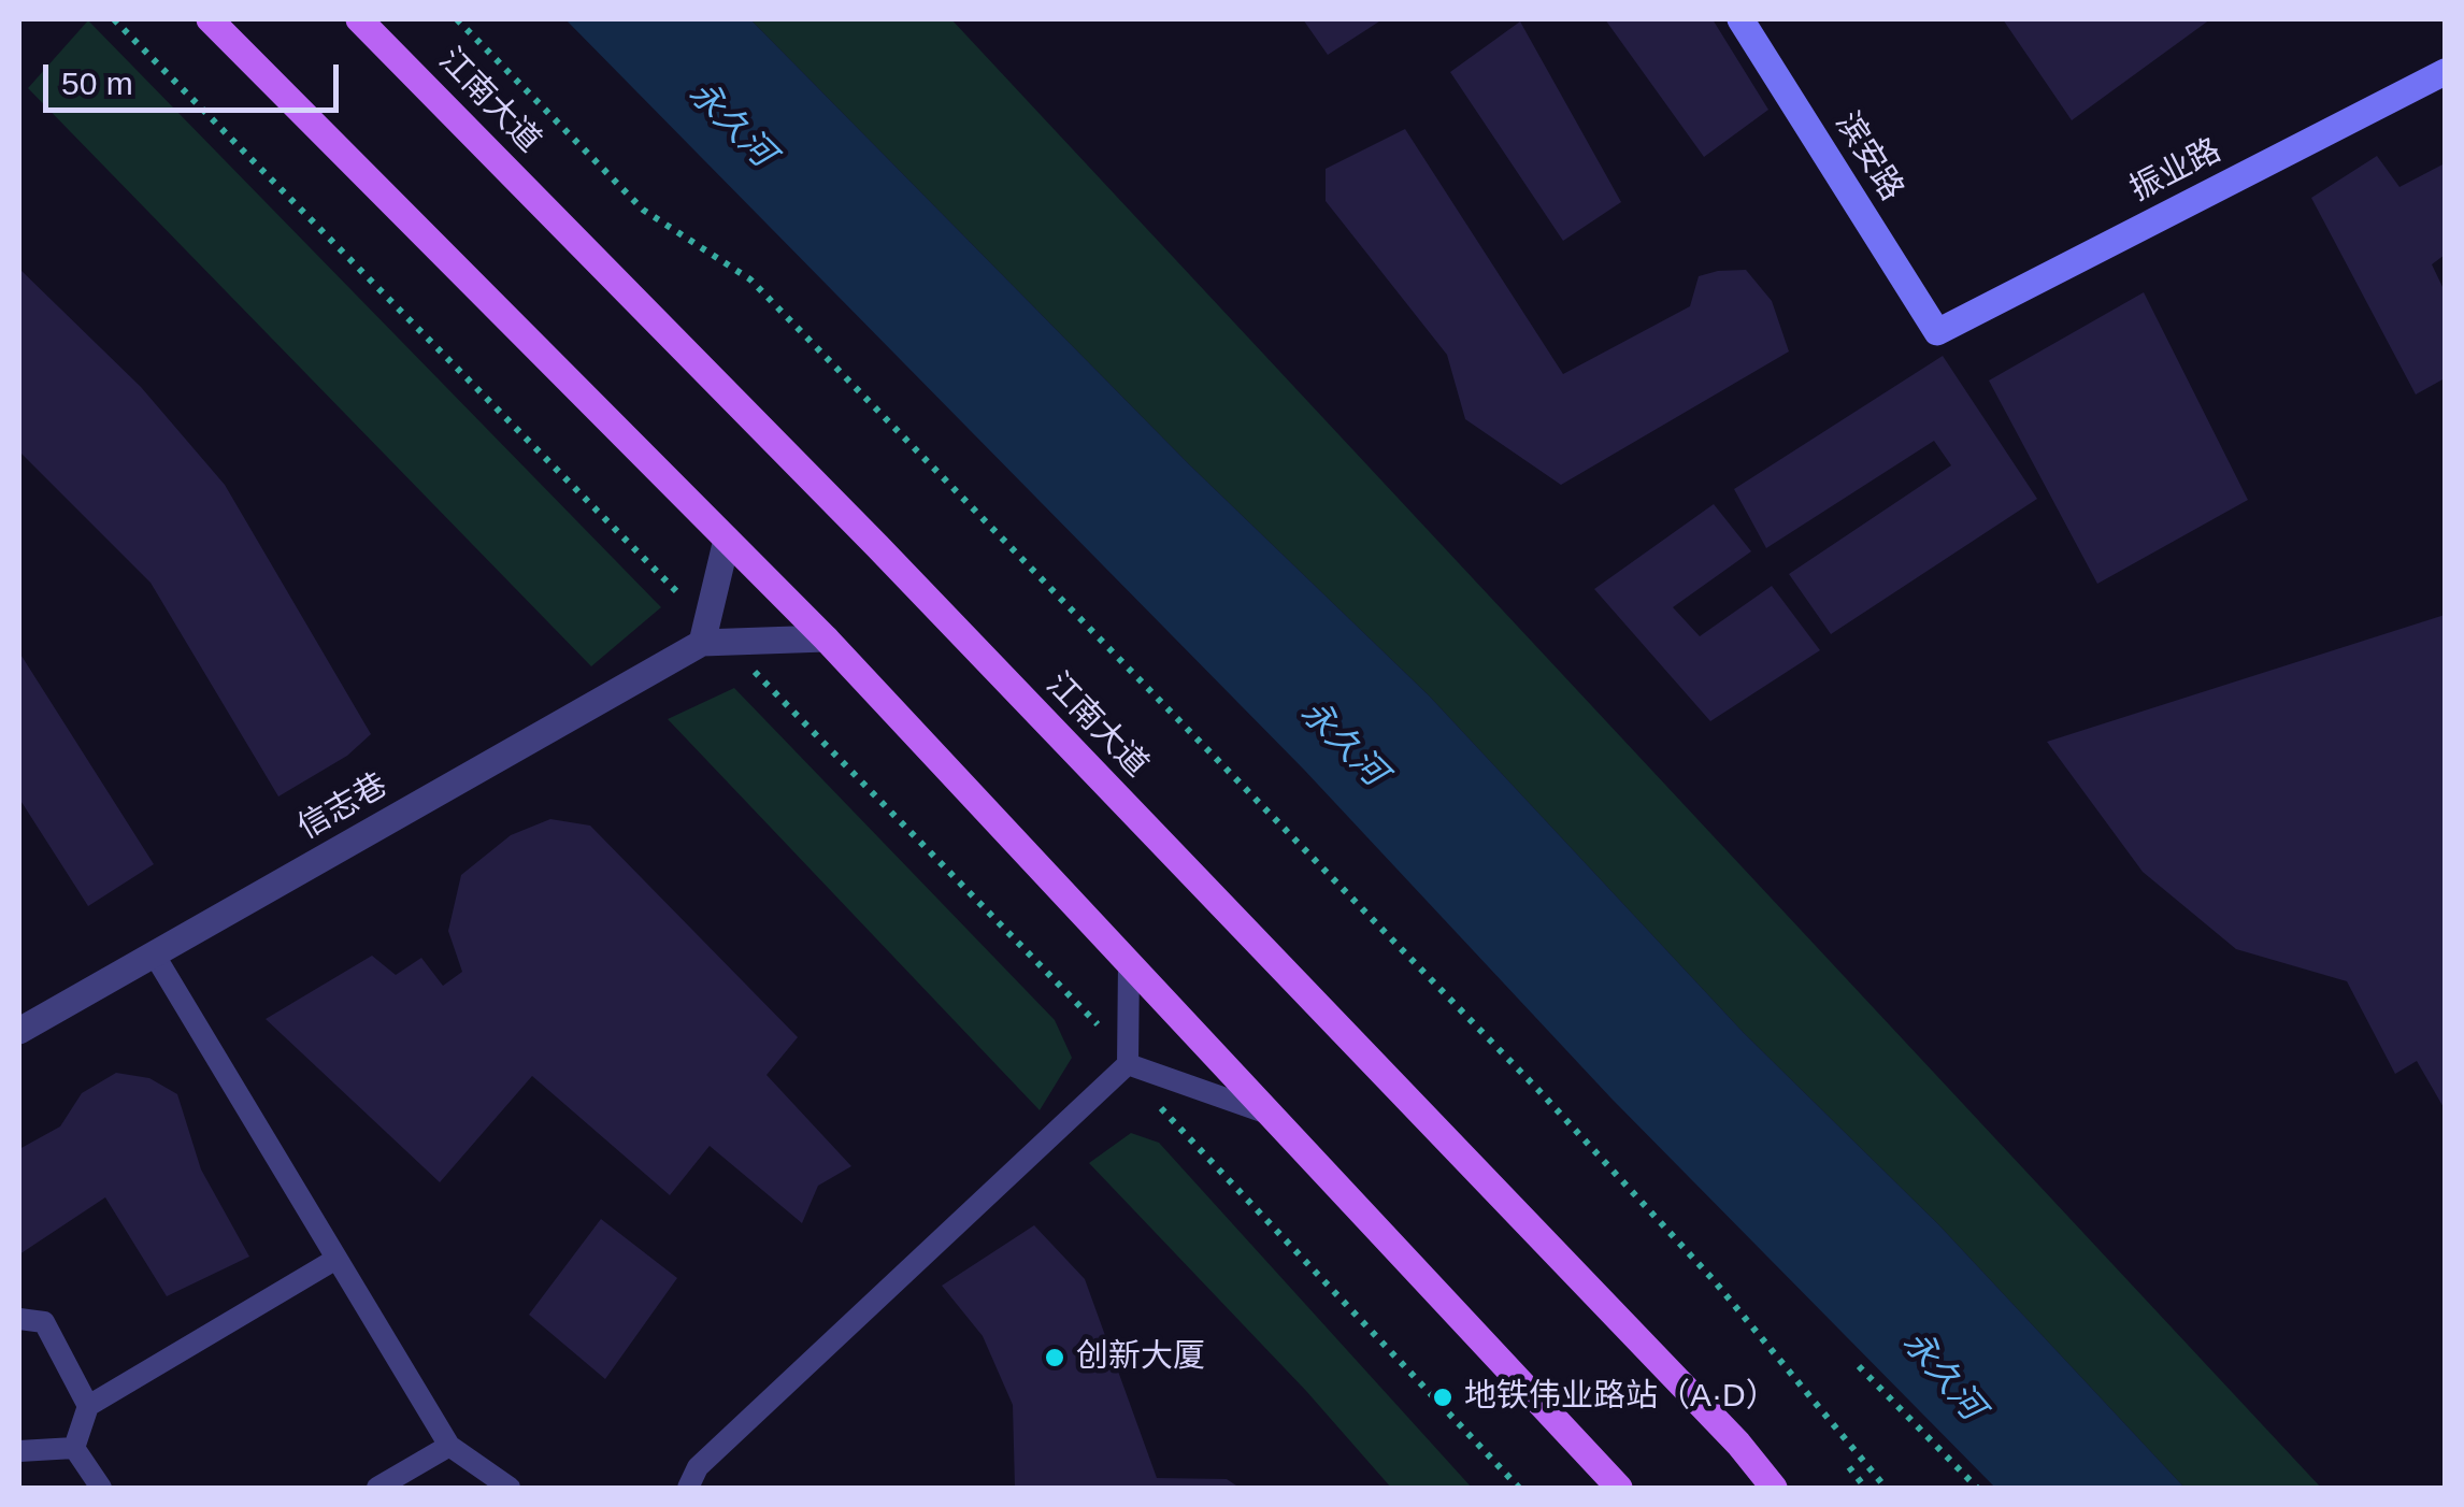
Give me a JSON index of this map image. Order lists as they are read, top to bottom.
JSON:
{
  "streets": {
    "main road": ["江南大道"],
    "street": ["滨安路", "振业路", "信志巷"]
  },
  "crossings": [
    ["滨安路", "振业路"]
  ],
  "water": ["永久河"],
  "places": ["创新大厦", "地铁伟业路站（A·D）"],
  "scale_bar": "50 m"
}
